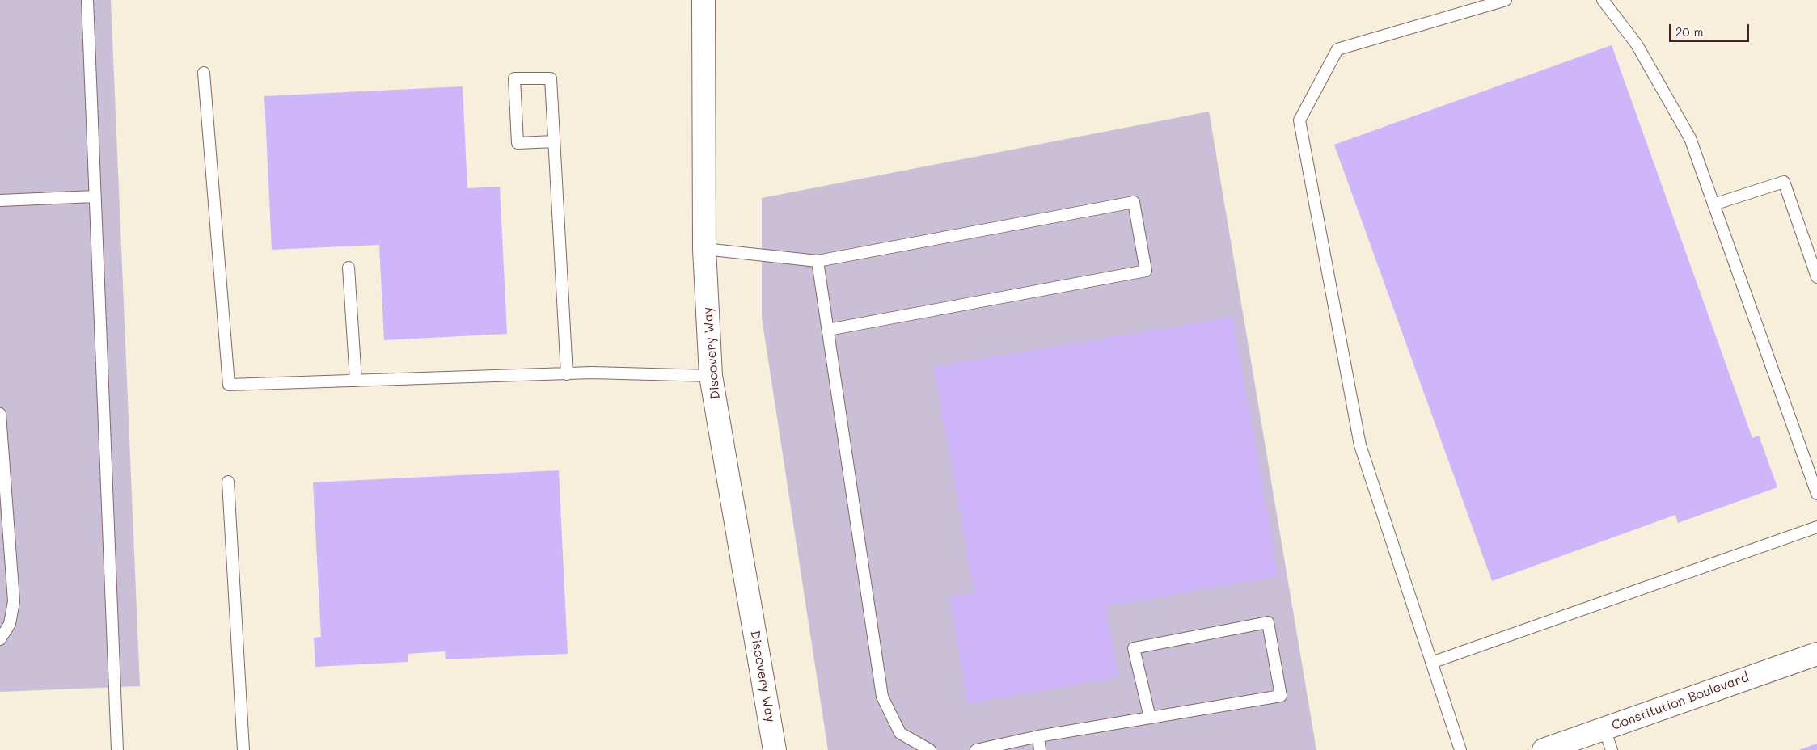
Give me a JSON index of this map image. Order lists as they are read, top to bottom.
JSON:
{
  "streets": {
    "street": ["Discovery Way", "Constitution Boulevard"]
  },
  "scale_bar": "20 m"
}
